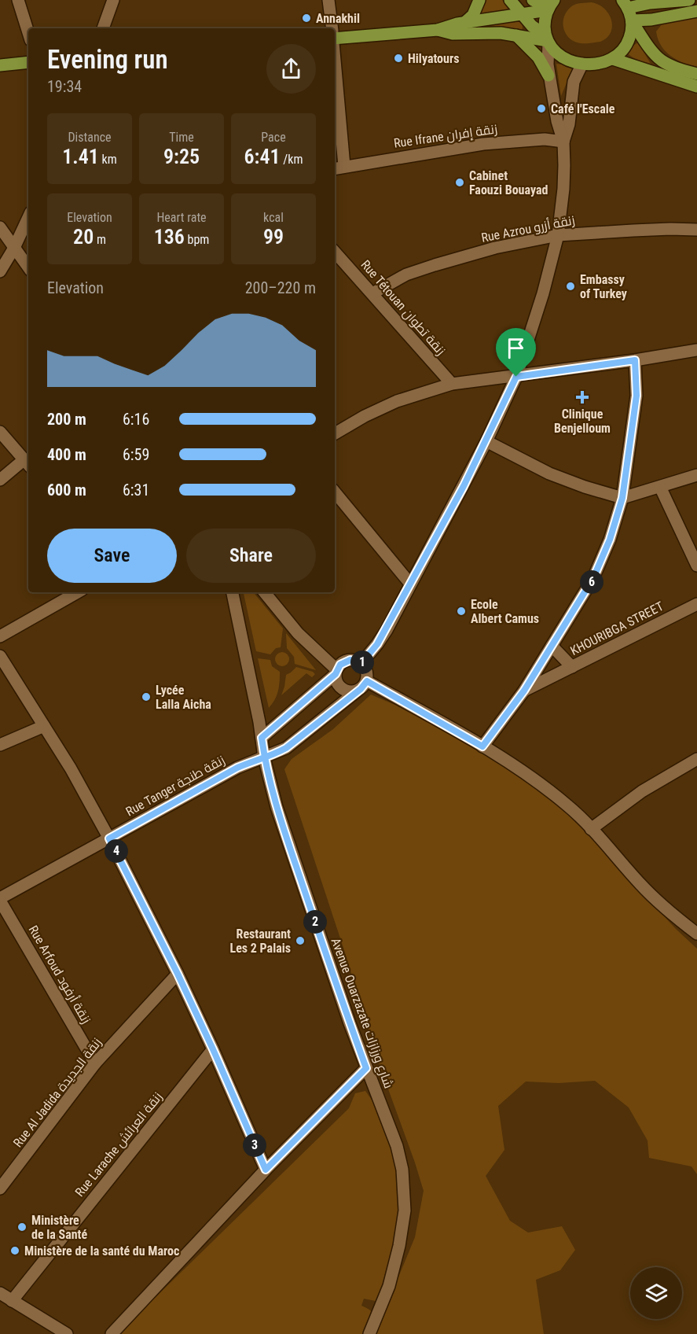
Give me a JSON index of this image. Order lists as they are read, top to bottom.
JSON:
{
  "streets": {
    "street": [
      "Rue Ifrane زنقة إفران",
      "Rue Azrou زنقة أزرو",
      "Rue Tétouan زنقة تطوان",
      "KHOURIBGA STREET",
      "Rue Tanger زنقة طنجة",
      "Rue Arfoud زنقة أرفود",
      "Avenue Ouarzazate شارع ورزازات",
      "Rue Al Jadida زنقة الجديدة",
      "Rue Larache زنقة العرائش"
    ]
  },
  "crossings": [
    ["Rue Azrou زنقة أزرو", "Rue Tétouan زنقة تطوان"],
    ["Rue Tanger زنقة طنجة", "Rue Arfoud زنقة أرفود"],
    ["Rue Tanger زنقة طنجة", "Avenue Ouarzazate شارع ورزازات"],
    ["Rue Arfoud زنقة أرفود", "Rue Al Jadida زنقة الجديدة"]
  ],
  "places": {
    "other": [
      "Annakhil",
      "Hilyatours",
      "Café l'Escale",
      "Cabinet Faouzi Bouayad",
      "Embassy of Turkey",
      "Ecole Albert Camus",
      "Lycée Lalla Aicha",
      "Restaurant Les 2 Palais",
      "Ministère de la Santé",
      "Ministère de la santé du Maroc"
    ],
    "health": ["Clinique Benjelloum"]
  },
  "page": {
    "heading": ["Evening run", "19:34"],
    "stats": [
      ["Distance", "1.41 km"],
      ["Time", "9:25"],
      ["Pace", "6:41 /km"],
      ["Elevation", "20 m"],
      ["Heart rate", "136 bpm"],
      ["kcal", "99"]
    ],
    "chart": ["Elevation", "200–220 m"],
    "list": [
      {
        "name": "200 m",
        "note": "6:16"
      },
      {
        "name": "400 m",
        "note": "6:59"
      },
      {
        "name": "600 m",
        "note": "6:31"
      }
    ],
    "buttons": ["Save", "Share"],
    "pins": [
      "6",
      "1",
      "4",
      "2",
      "3"
    ]
  }
}
